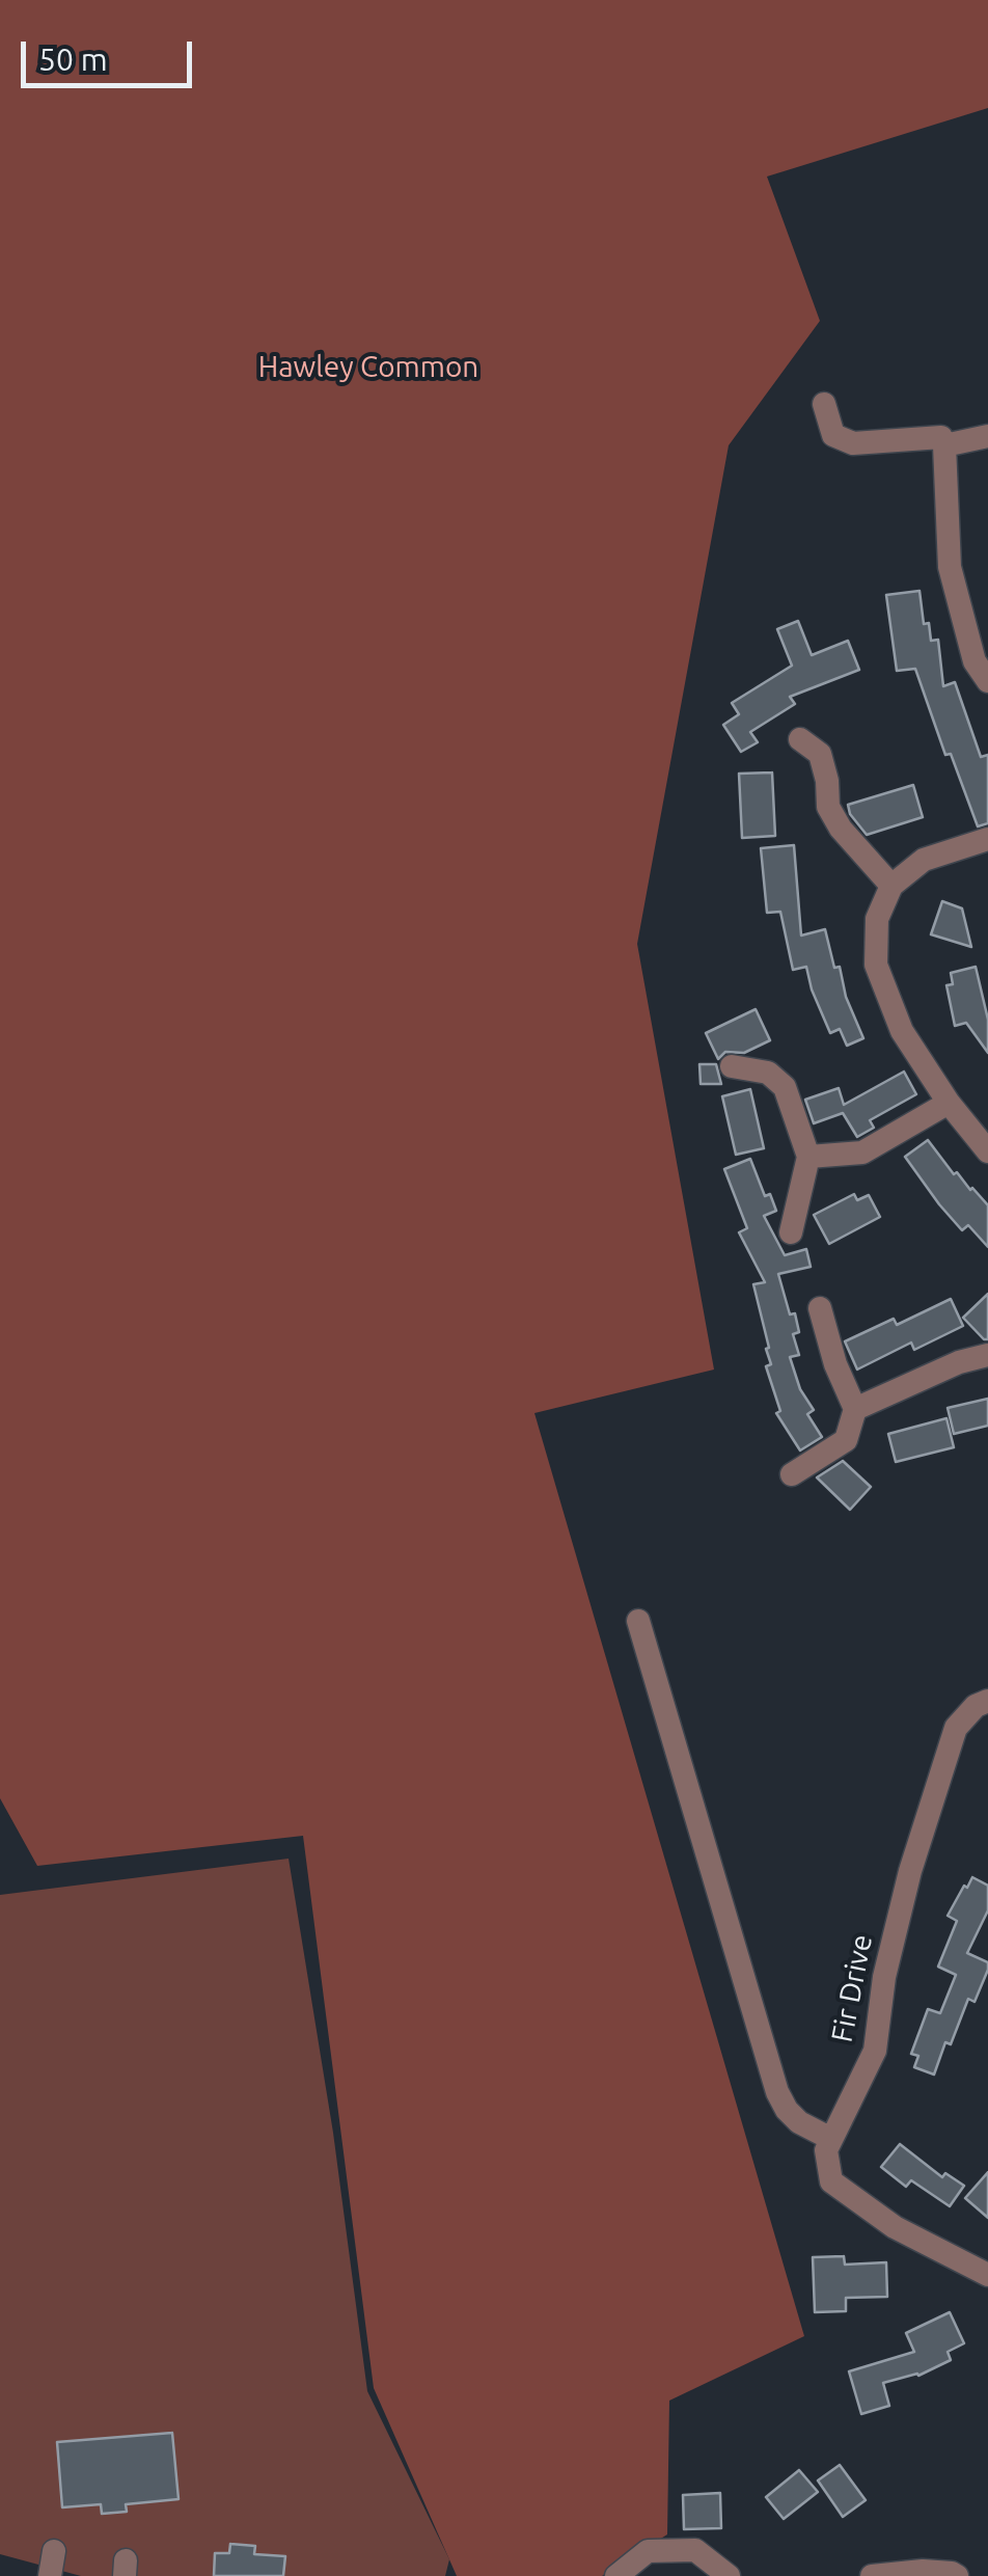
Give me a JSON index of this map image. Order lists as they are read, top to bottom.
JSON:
{
  "streets": {
    "street": ["Fir Drive"]
  },
  "parks": ["Hawley Common"],
  "scale_bar": "50 m"
}
